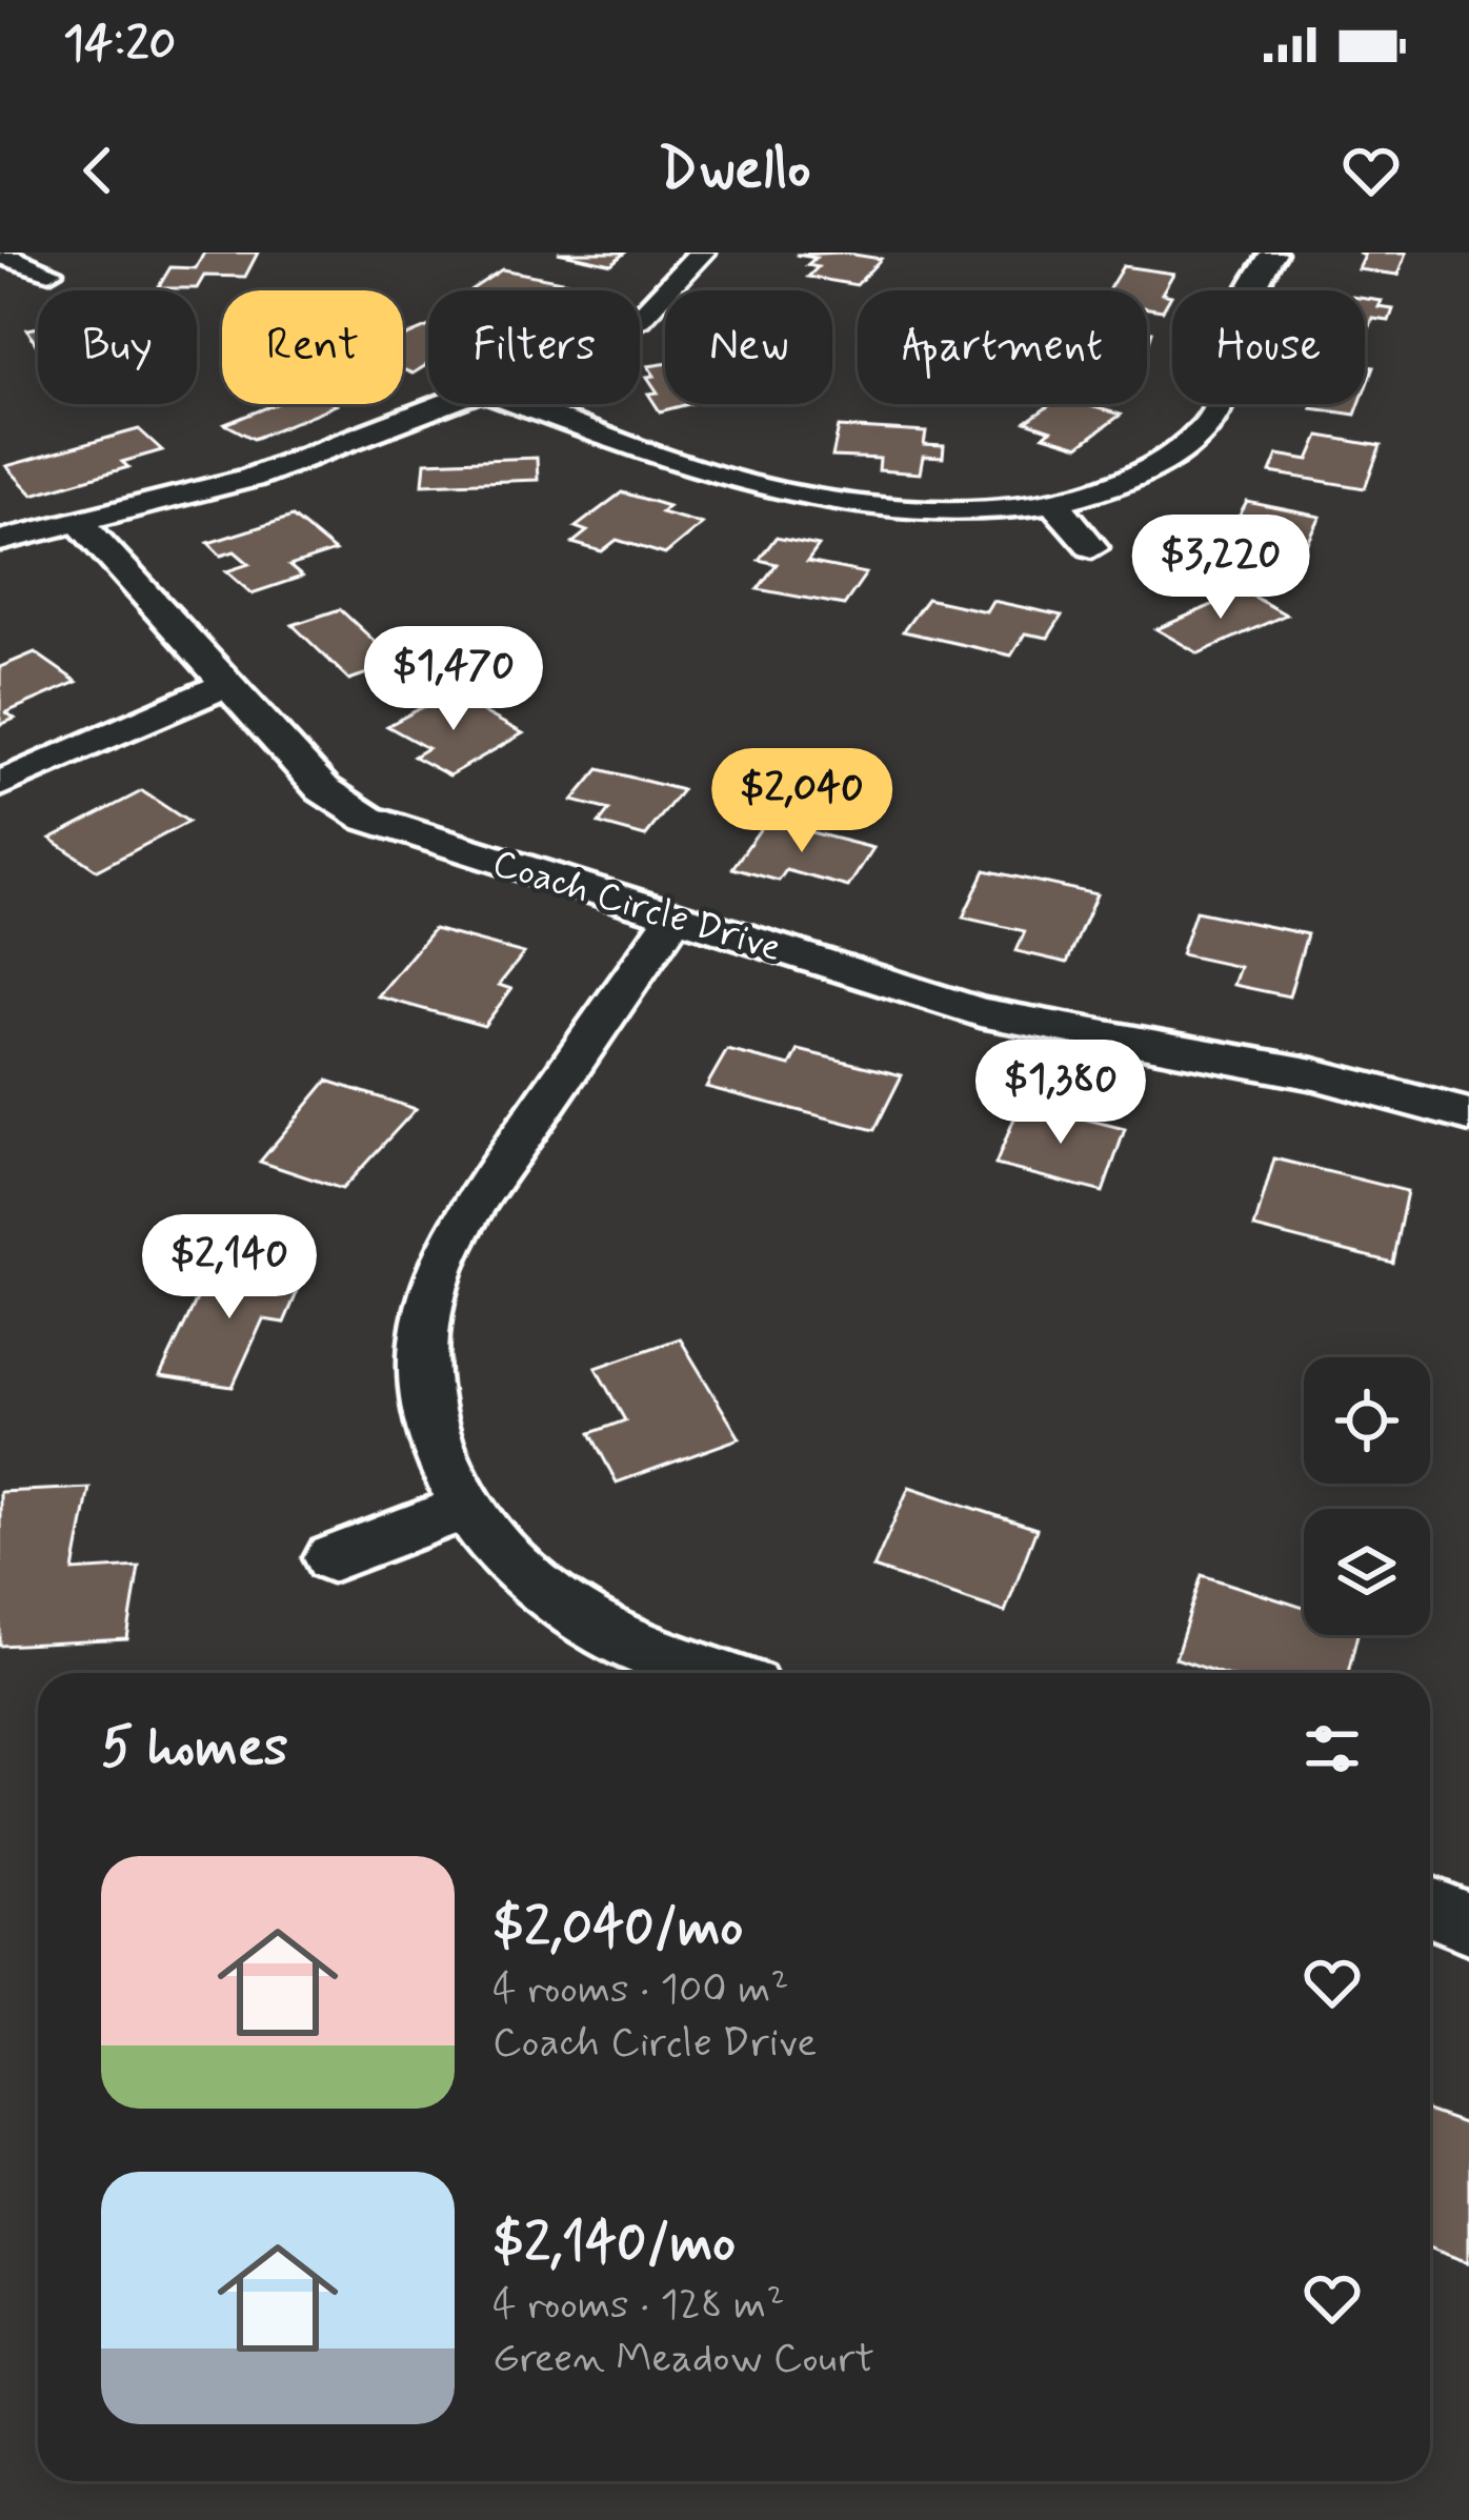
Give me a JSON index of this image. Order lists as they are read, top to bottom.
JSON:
{
  "streets": {
    "street": ["Coach Circle Drive"]
  },
  "page": {
    "status": "14:20",
    "header": "Dwello",
    "chip": [
      "Buy",
      "Rent",
      "Filters",
      "New",
      "Apartment",
      "House"
    ],
    "price": [
      "$3,220",
      "$1,470",
      "$2,040",
      "$1,380",
      "$2,140"
    ],
    "heading": "5 homes",
    "list": [
      {
        "name": "$2,040/mo",
        "note": "4 rooms · 100 m² · Coach Circle Drive"
      },
      {
        "name": "$2,140/mo",
        "note": "4 rooms · 128 m² · Green Meadow Court"
      }
    ]
  }
}
